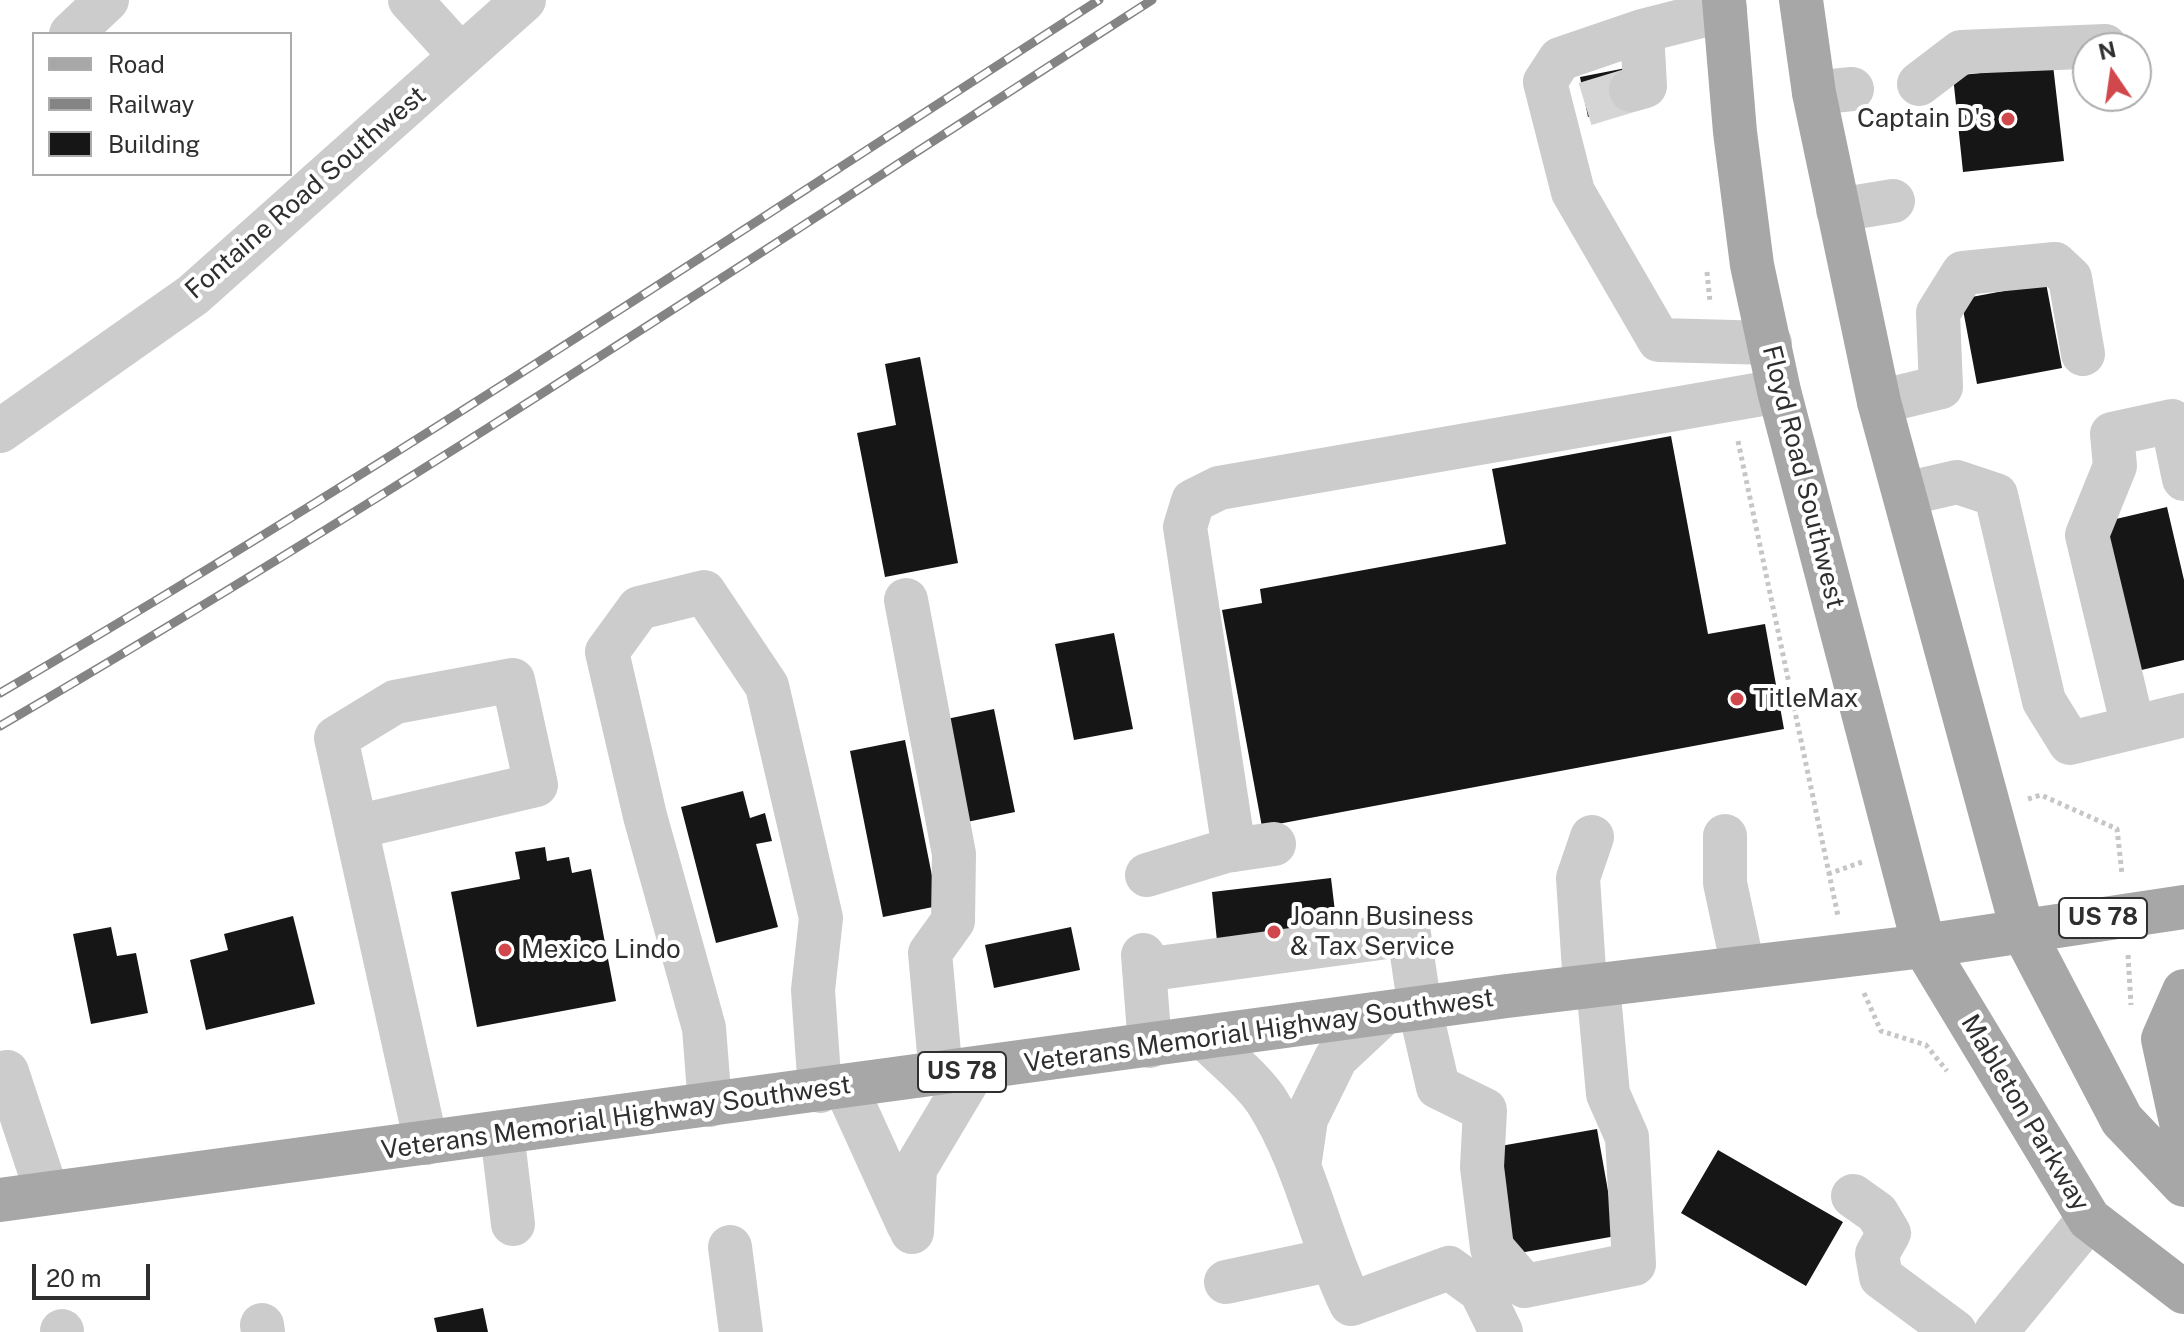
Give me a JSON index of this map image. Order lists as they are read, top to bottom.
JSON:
{
  "streets": {
    "main road": [
      "Floyd Road Southwest",
      "US 78",
      "Veterans Memorial Highway Southwest",
      "Mableton Parkway"
    ],
    "street": ["Fontaine Road Southwest"]
  },
  "crossings": [
    ["Floyd Road Southwest", "Veterans Memorial Highway Southwest"],
    ["Floyd Road Southwest", "Mableton Parkway"],
    ["Veterans Memorial Highway Southwest", "Mableton Parkway"]
  ],
  "places": [
    "Captain D's",
    "TitleMax",
    "Joann Business & Tax Service",
    "Mexico Lindo"
  ],
  "legend": ["Road", "Railway", "Building"],
  "scale_bar": "20 m",
  "north": "top"
}
